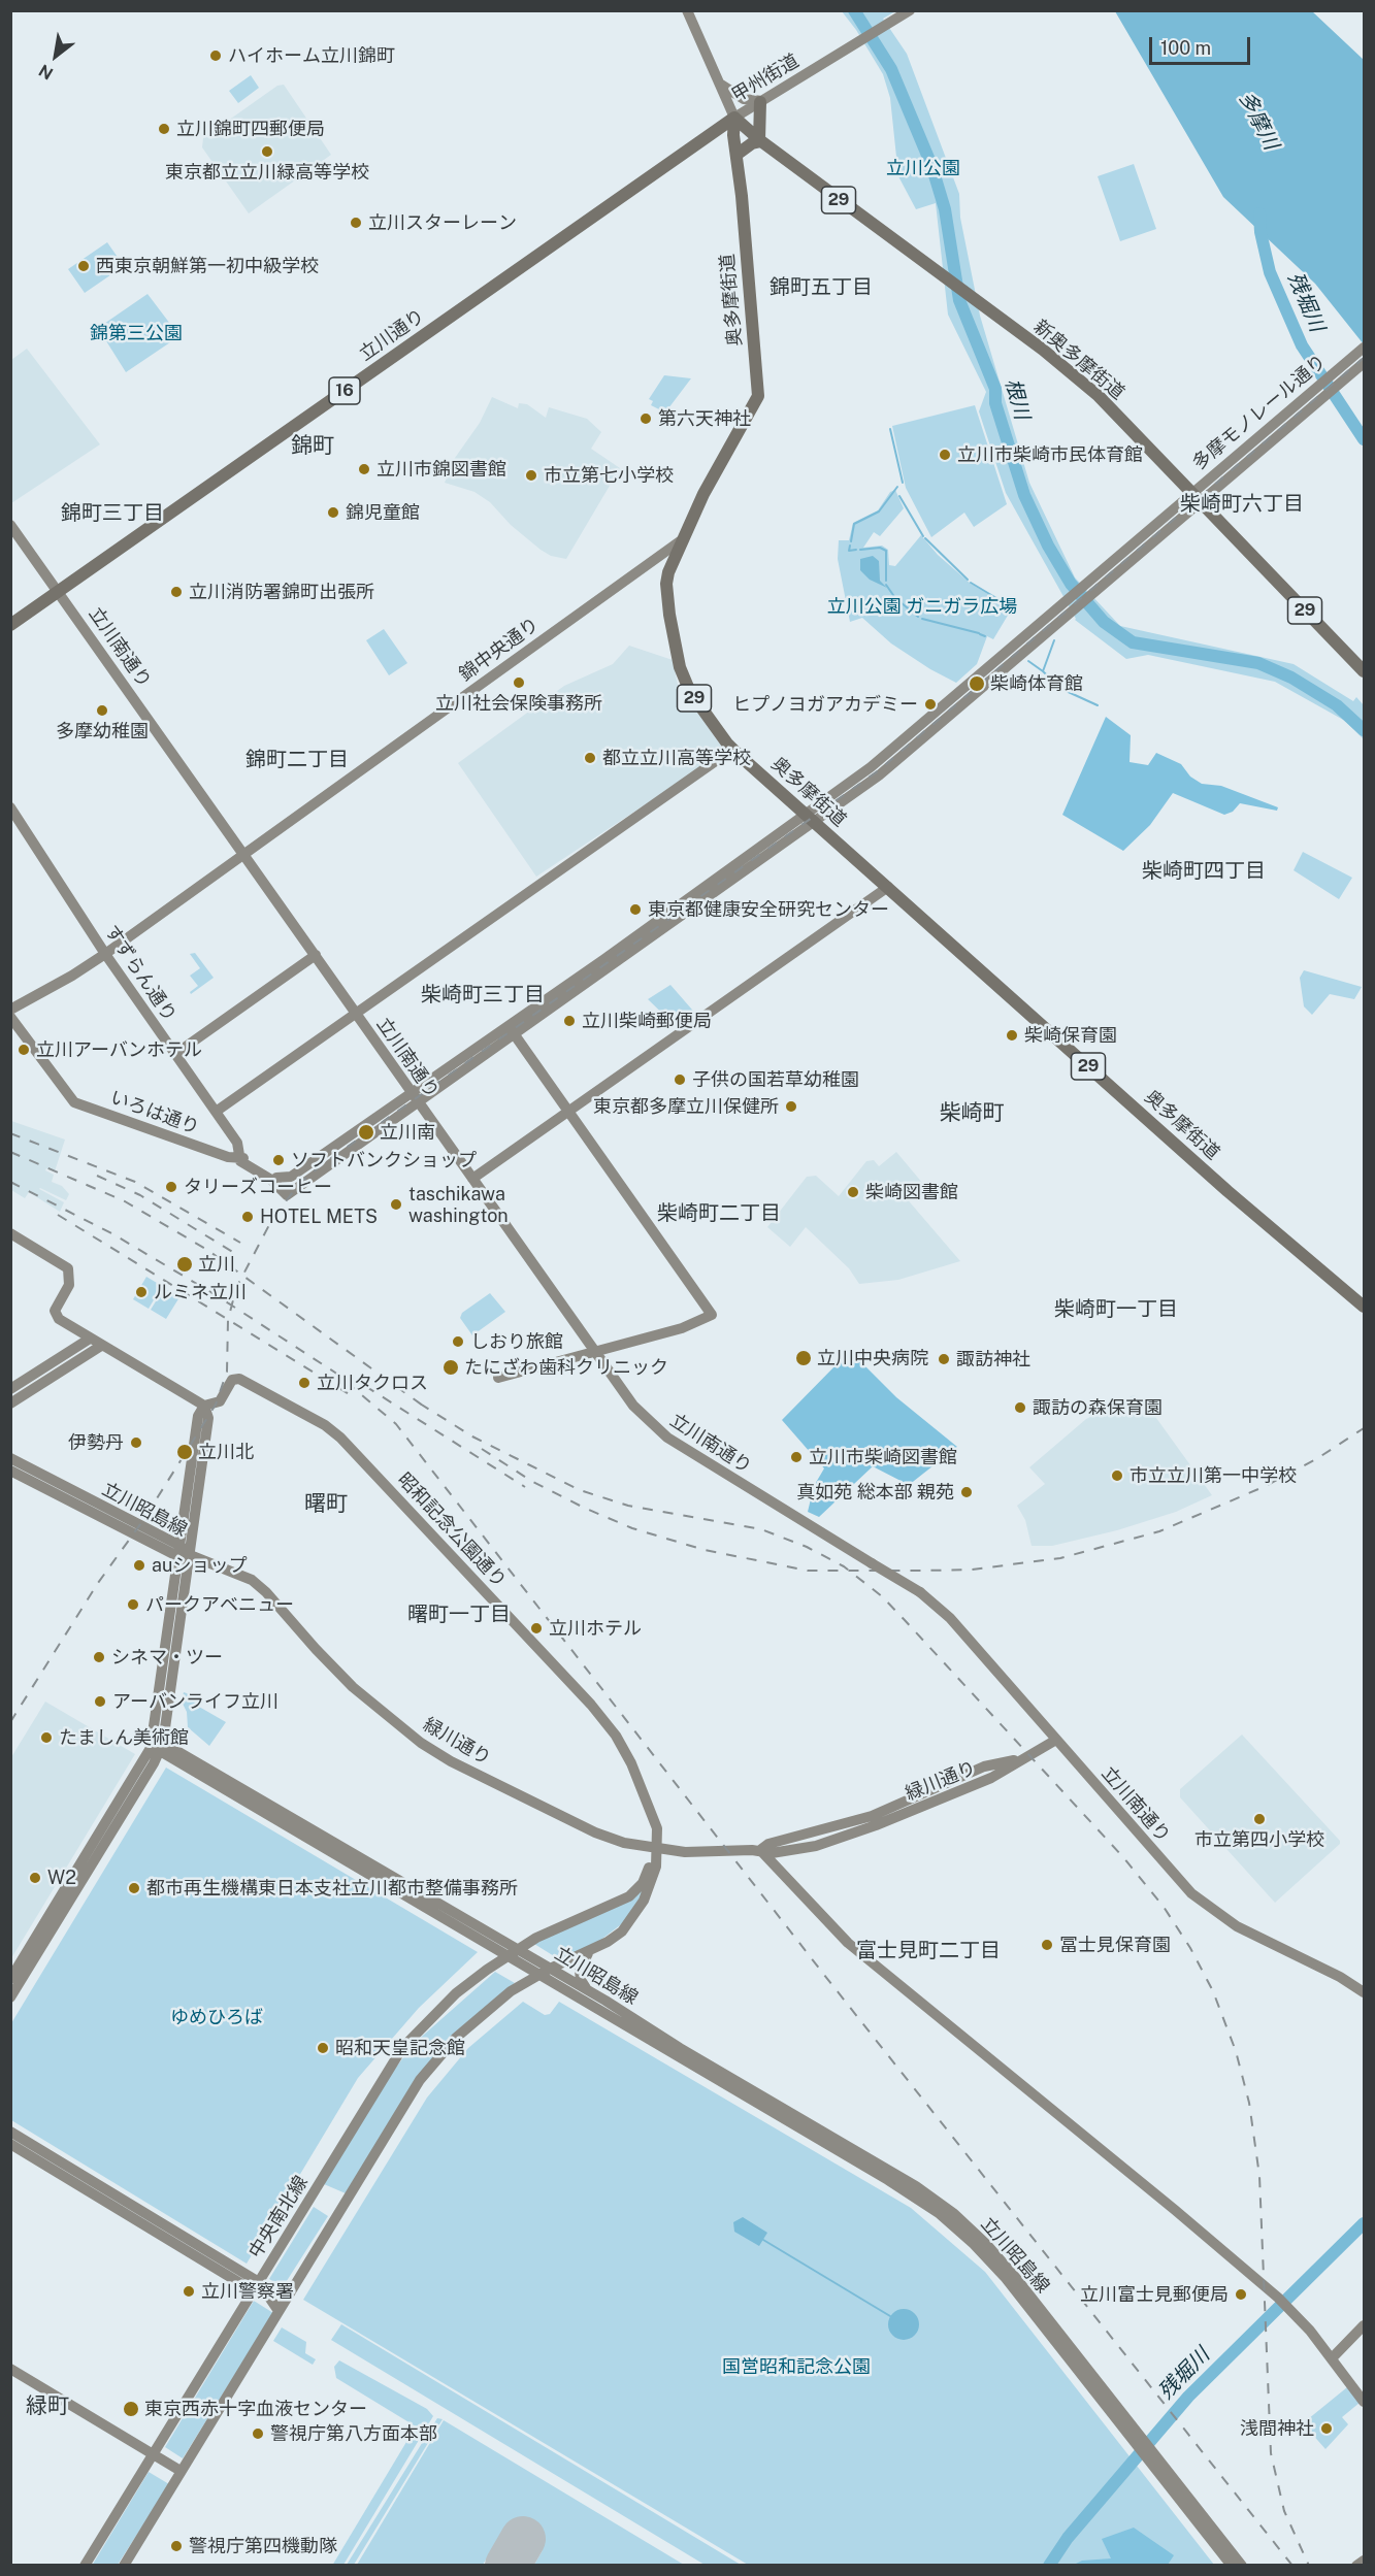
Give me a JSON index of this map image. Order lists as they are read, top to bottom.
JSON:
{
  "streets": {
    "main road": [
      "29",
      "奥多摩街道",
      "立川通り",
      "新奥多摩街道",
      "16"
    ],
    "street": [
      "甲州街道",
      "多摩モノレール通り",
      "立川南通り",
      "錦中央通り",
      "すずらん通り",
      "いろは通り",
      "立川昭島線",
      "昭和記念公園通り",
      "緑川通り",
      "中央南北線"
    ]
  },
  "crossings": [
    ["甲州街道", "奥多摩街道"],
    ["甲州街道", "立川通り"],
    ["甲州街道", "新奥多摩街道"],
    ["奥多摩街道", "立川通り"],
    ["奥多摩街道", "新奥多摩街道"],
    ["奥多摩街道", "多摩モノレール通り"],
    ["奥多摩街道", "錦中央通り"],
    ["立川通り", "新奥多摩街道"],
    ["立川通り", "立川南通り"],
    ["新奥多摩街道", "多摩モノレール通り"],
    ["立川南通り", "錦中央通り"],
    ["立川南通り", "緑川通り"],
    ["すずらん通り", "いろは通り"],
    ["立川昭島線", "緑川通り"],
    ["立川昭島線", "中央南北線"],
    ["昭和記念公園通り", "緑川通り"],
    ["昭和記念公園通り", "中央南北線"],
    ["緑川通り", "中央南北線"]
  ],
  "districts": [
    "錦町五丁目",
    "錦町",
    "柴崎町六丁目",
    "錦町三丁目",
    "錦町二丁目",
    "柴崎町四丁目",
    "柴崎町三丁目",
    "柴崎町",
    "柴崎町二丁目",
    "柴崎町一丁目",
    "曙町",
    "曙町一丁目",
    "富士見町二丁目",
    "緑町"
  ],
  "water": ["多摩川", "残堀川", "根川"],
  "parks": [
    "立川公園",
    "錦第三公園",
    "立川公園 ガニガラ広場",
    "ゆめひろば",
    "国営昭和記念公園"
  ],
  "places": [
    "ハイホーム立川錦町",
    "立川錦町四郵便局",
    "東京都立立川緑高等学校",
    "立川スターレーン",
    "西東京朝鮮第一初中級学校",
    "第六天神社",
    "立川市柴崎市民体育館",
    "立川市錦図書館",
    "市立第七小学校",
    "錦児童館",
    "立川消防署錦町出張所",
    "立川社会保険事務所",
    "柴崎体育館",
    "ヒプノヨガアカデミー",
    "多摩幼稚園",
    "都立立川高等学校",
    "東京都健康安全研究センター",
    "立川柴崎郵便局",
    "柴崎保育園",
    "立川アーバンホテル",
    "子供の国若草幼稚園",
    "東京都多摩立川保健所",
    "立川南",
    "ソフトバンクショップ",
    "タリーズコーヒー",
    "柴崎図書館",
    "taschikawa washington",
    "HOTEL METS",
    "立川",
    "ルミネ立川",
    "しおり旅館",
    "立川中央病院",
    "諏訪神社",
    "たにざわ歯科クリニック",
    "立川タクロス",
    "諏訪の森保育園",
    "伊勢丹",
    "立川北",
    "立川市柴崎図書館",
    "市立立川第一中学校",
    "真如苑 総本部 親苑",
    "auショップ",
    "パークアベニュー",
    "立川ホテル",
    "シネマ・ツー",
    "アーバンライフ立川",
    "たましん美術館",
    "市立第四小学校",
    "W2",
    "都市再生機構東日本支社立川都市整備事務所",
    "冨士見保育園",
    "昭和天皇記念館",
    "立川警察署",
    "立川富士見郵便局",
    "東京西赤十字血液センター",
    "浅間神社",
    "警視庁第八方面本部",
    "警視庁第四機動隊"
  ],
  "scale_bar": "100 m",
  "north": "bottom left"
}
